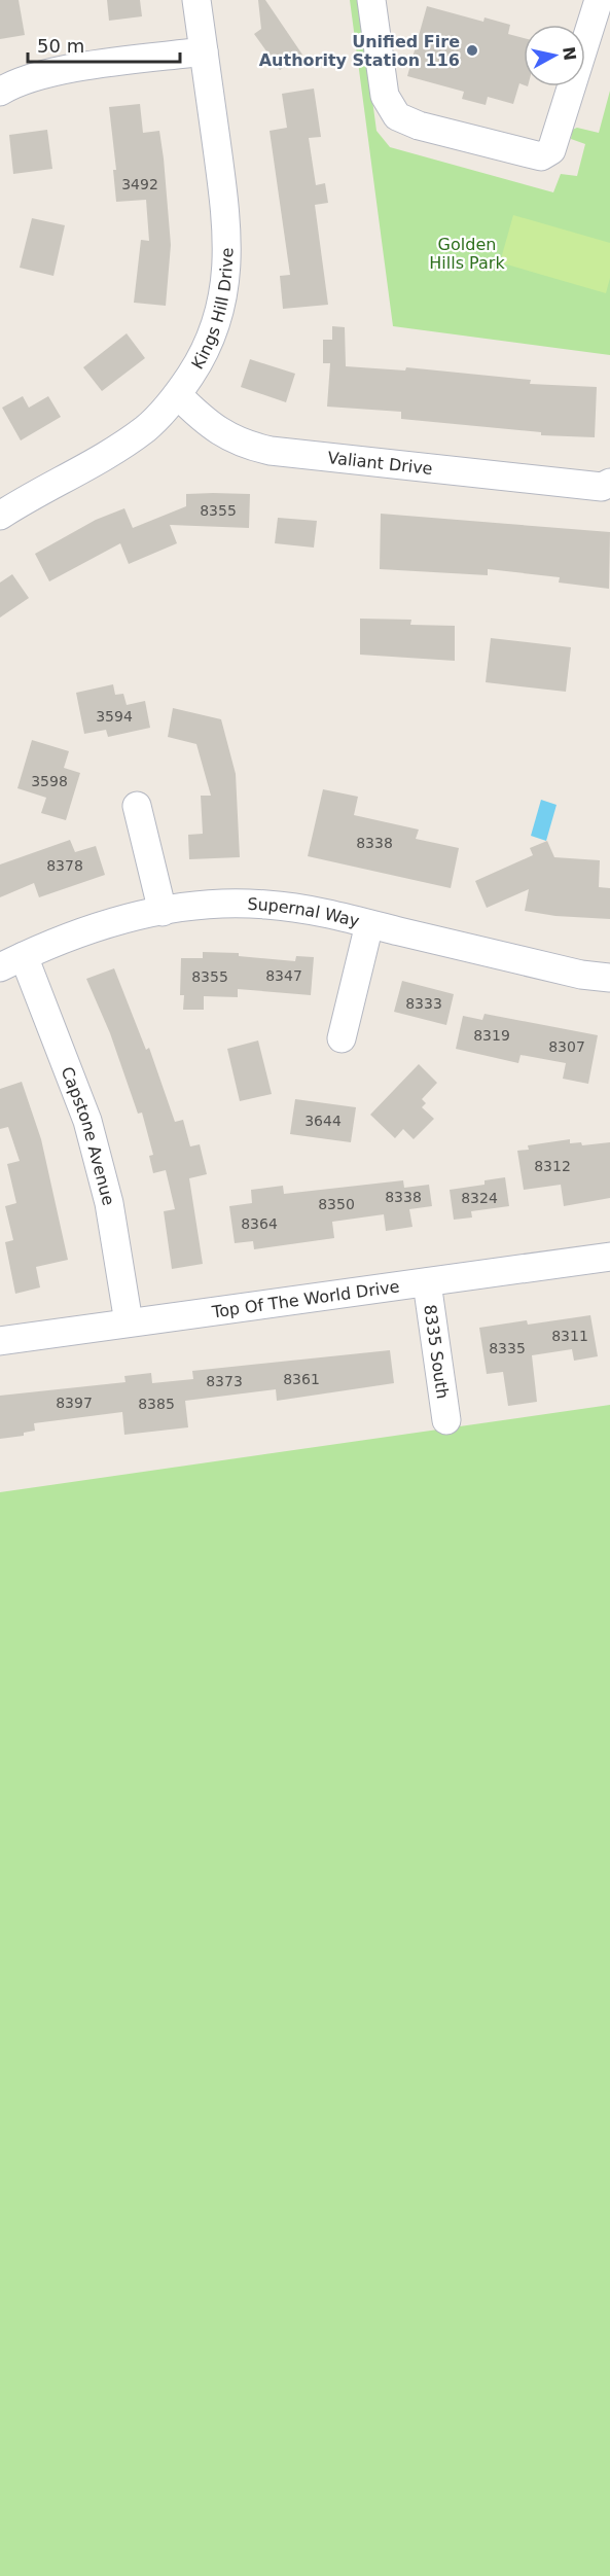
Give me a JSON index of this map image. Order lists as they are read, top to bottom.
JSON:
{
  "streets": {
    "street": [
      "Kings Hill Drive",
      "Valiant Drive",
      "Supernal Way",
      "Capstone Avenue",
      "Top Of The World Drive",
      "8335 South"
    ]
  },
  "crossings": [
    ["Kings Hill Drive", "Valiant Drive"],
    ["Supernal Way", "Capstone Avenue"],
    ["Capstone Avenue", "Top Of The World Drive"],
    ["Top Of The World Drive", "8335 South"]
  ],
  "parks": ["Golden Hills Park"],
  "places": ["Unified Fire Authority Station 116"],
  "house_numbers": [
    "3492",
    "8355",
    "3594",
    "3598",
    "8338",
    "8378",
    "8347",
    "8355",
    "8333",
    "8319",
    "8307",
    "3644",
    "8312",
    "8338",
    "8324",
    "8350",
    "8364",
    "8311",
    "8335",
    "8361",
    "8373",
    "8397",
    "8385"
  ],
  "scale_bar": "50 m",
  "north": "right"
}
